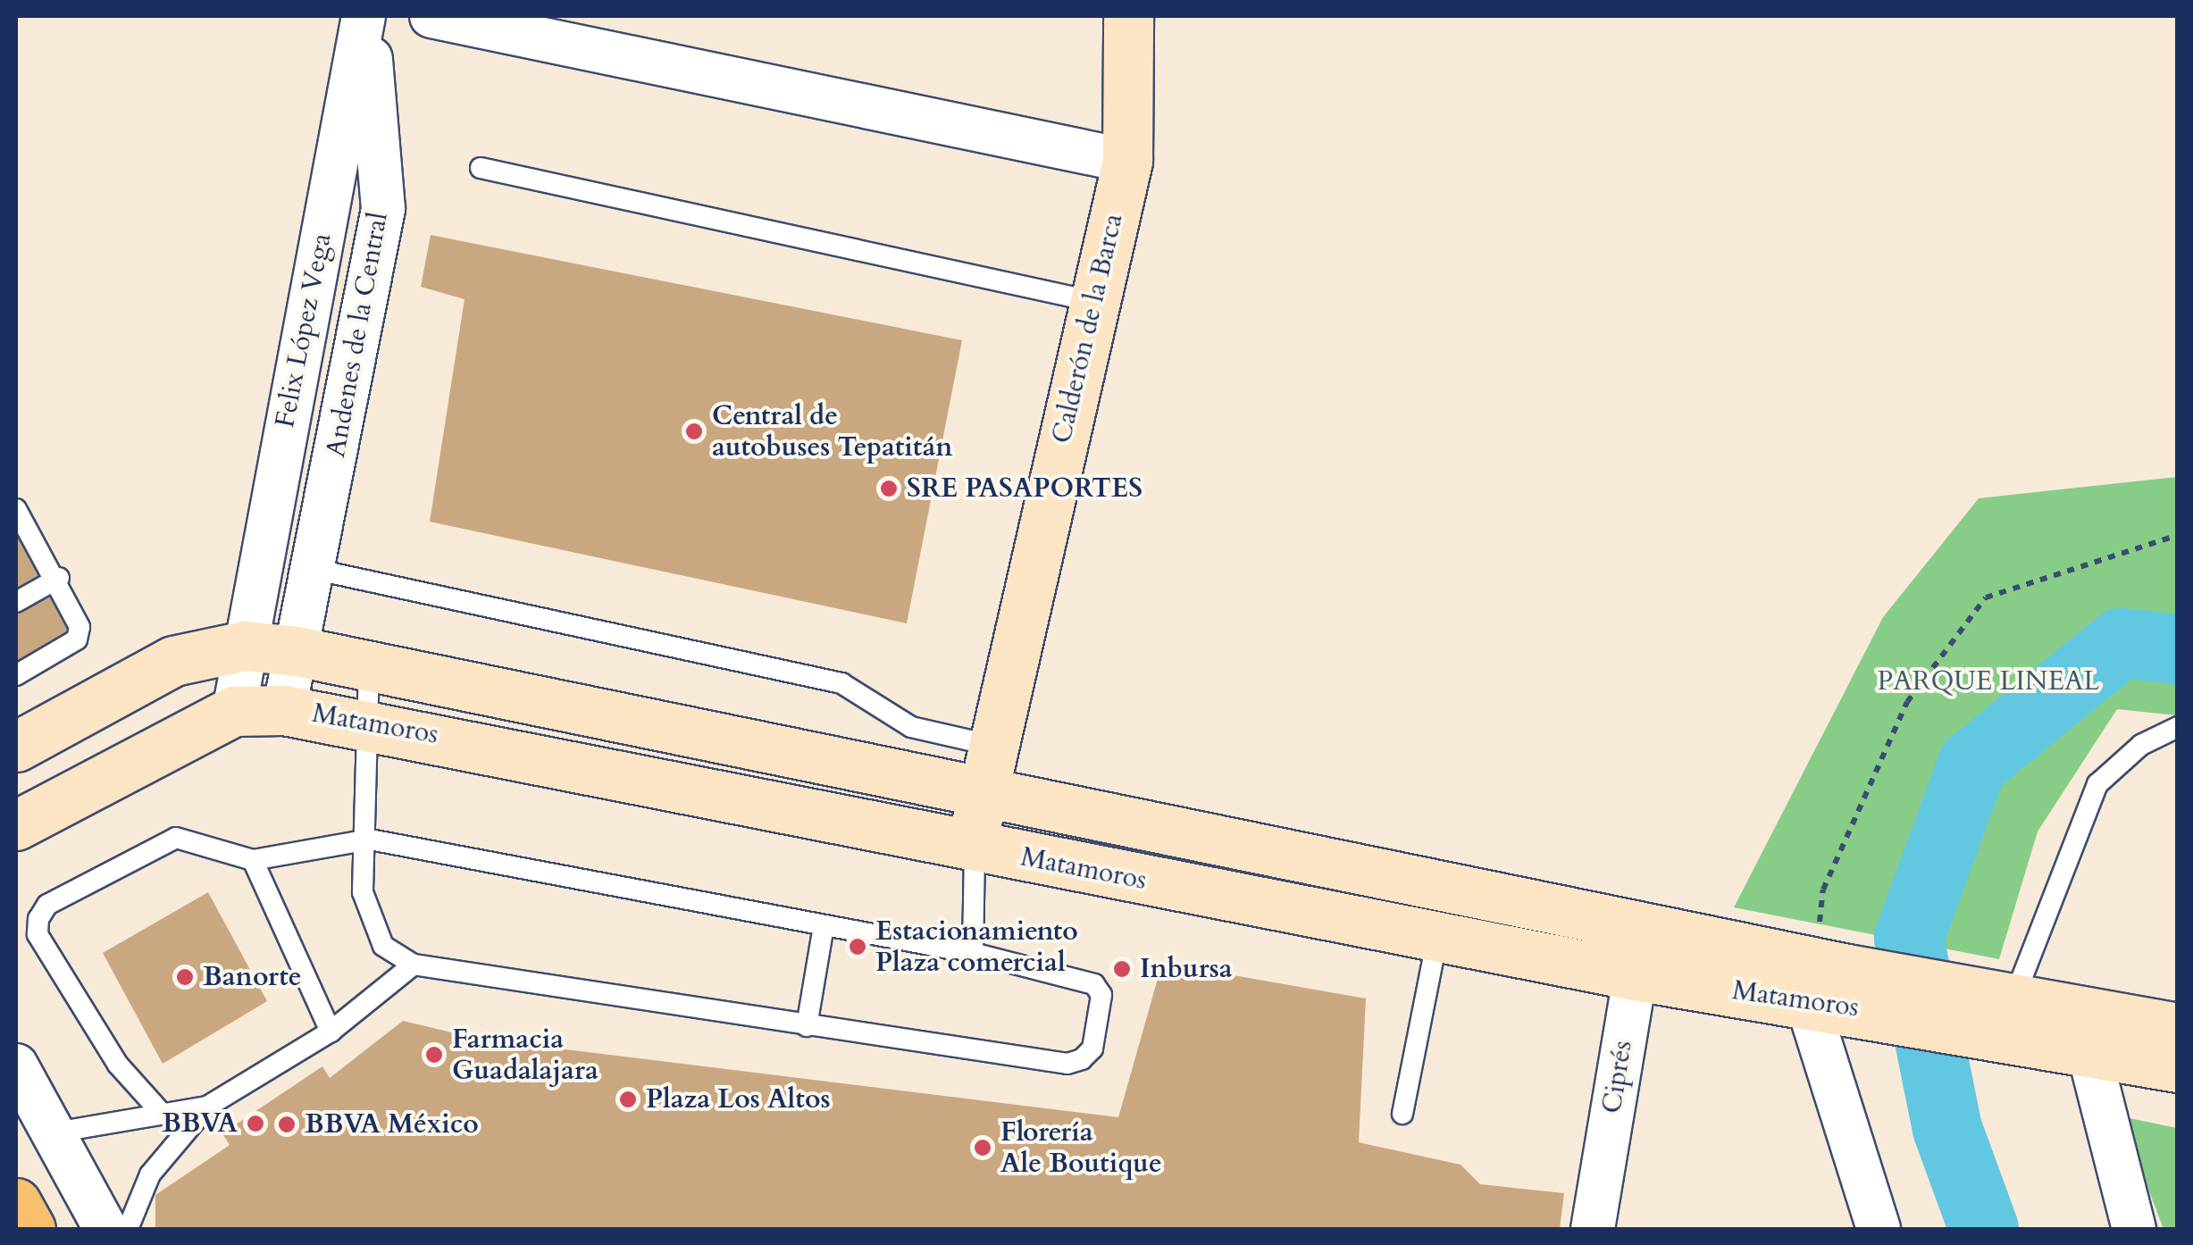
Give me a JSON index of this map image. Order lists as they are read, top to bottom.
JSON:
{
  "streets": {
    "street": [
      "Calderón de la Barca",
      "Felix López Vega",
      "Andenes de la Central",
      "Matamoros",
      "Ciprés"
    ]
  },
  "crossings": [
    ["Calderón de la Barca", "Matamoros"],
    ["Felix López Vega", "Andenes de la Central"],
    ["Felix López Vega", "Matamoros"],
    ["Andenes de la Central", "Matamoros"],
    ["Matamoros", "Ciprés"]
  ],
  "parks": ["PARQUE LINEAL"],
  "places": [
    "Central de autobuses Tepatitán",
    "SRE PASAPORTES",
    "Estacionamiento Plaza comercial",
    "Inbursa",
    "Banorte",
    "Farmacia Guadalajara",
    "Plaza Los Altos",
    "BBVA",
    "BBVA México",
    "Florería Ale Boutique"
  ]
}
